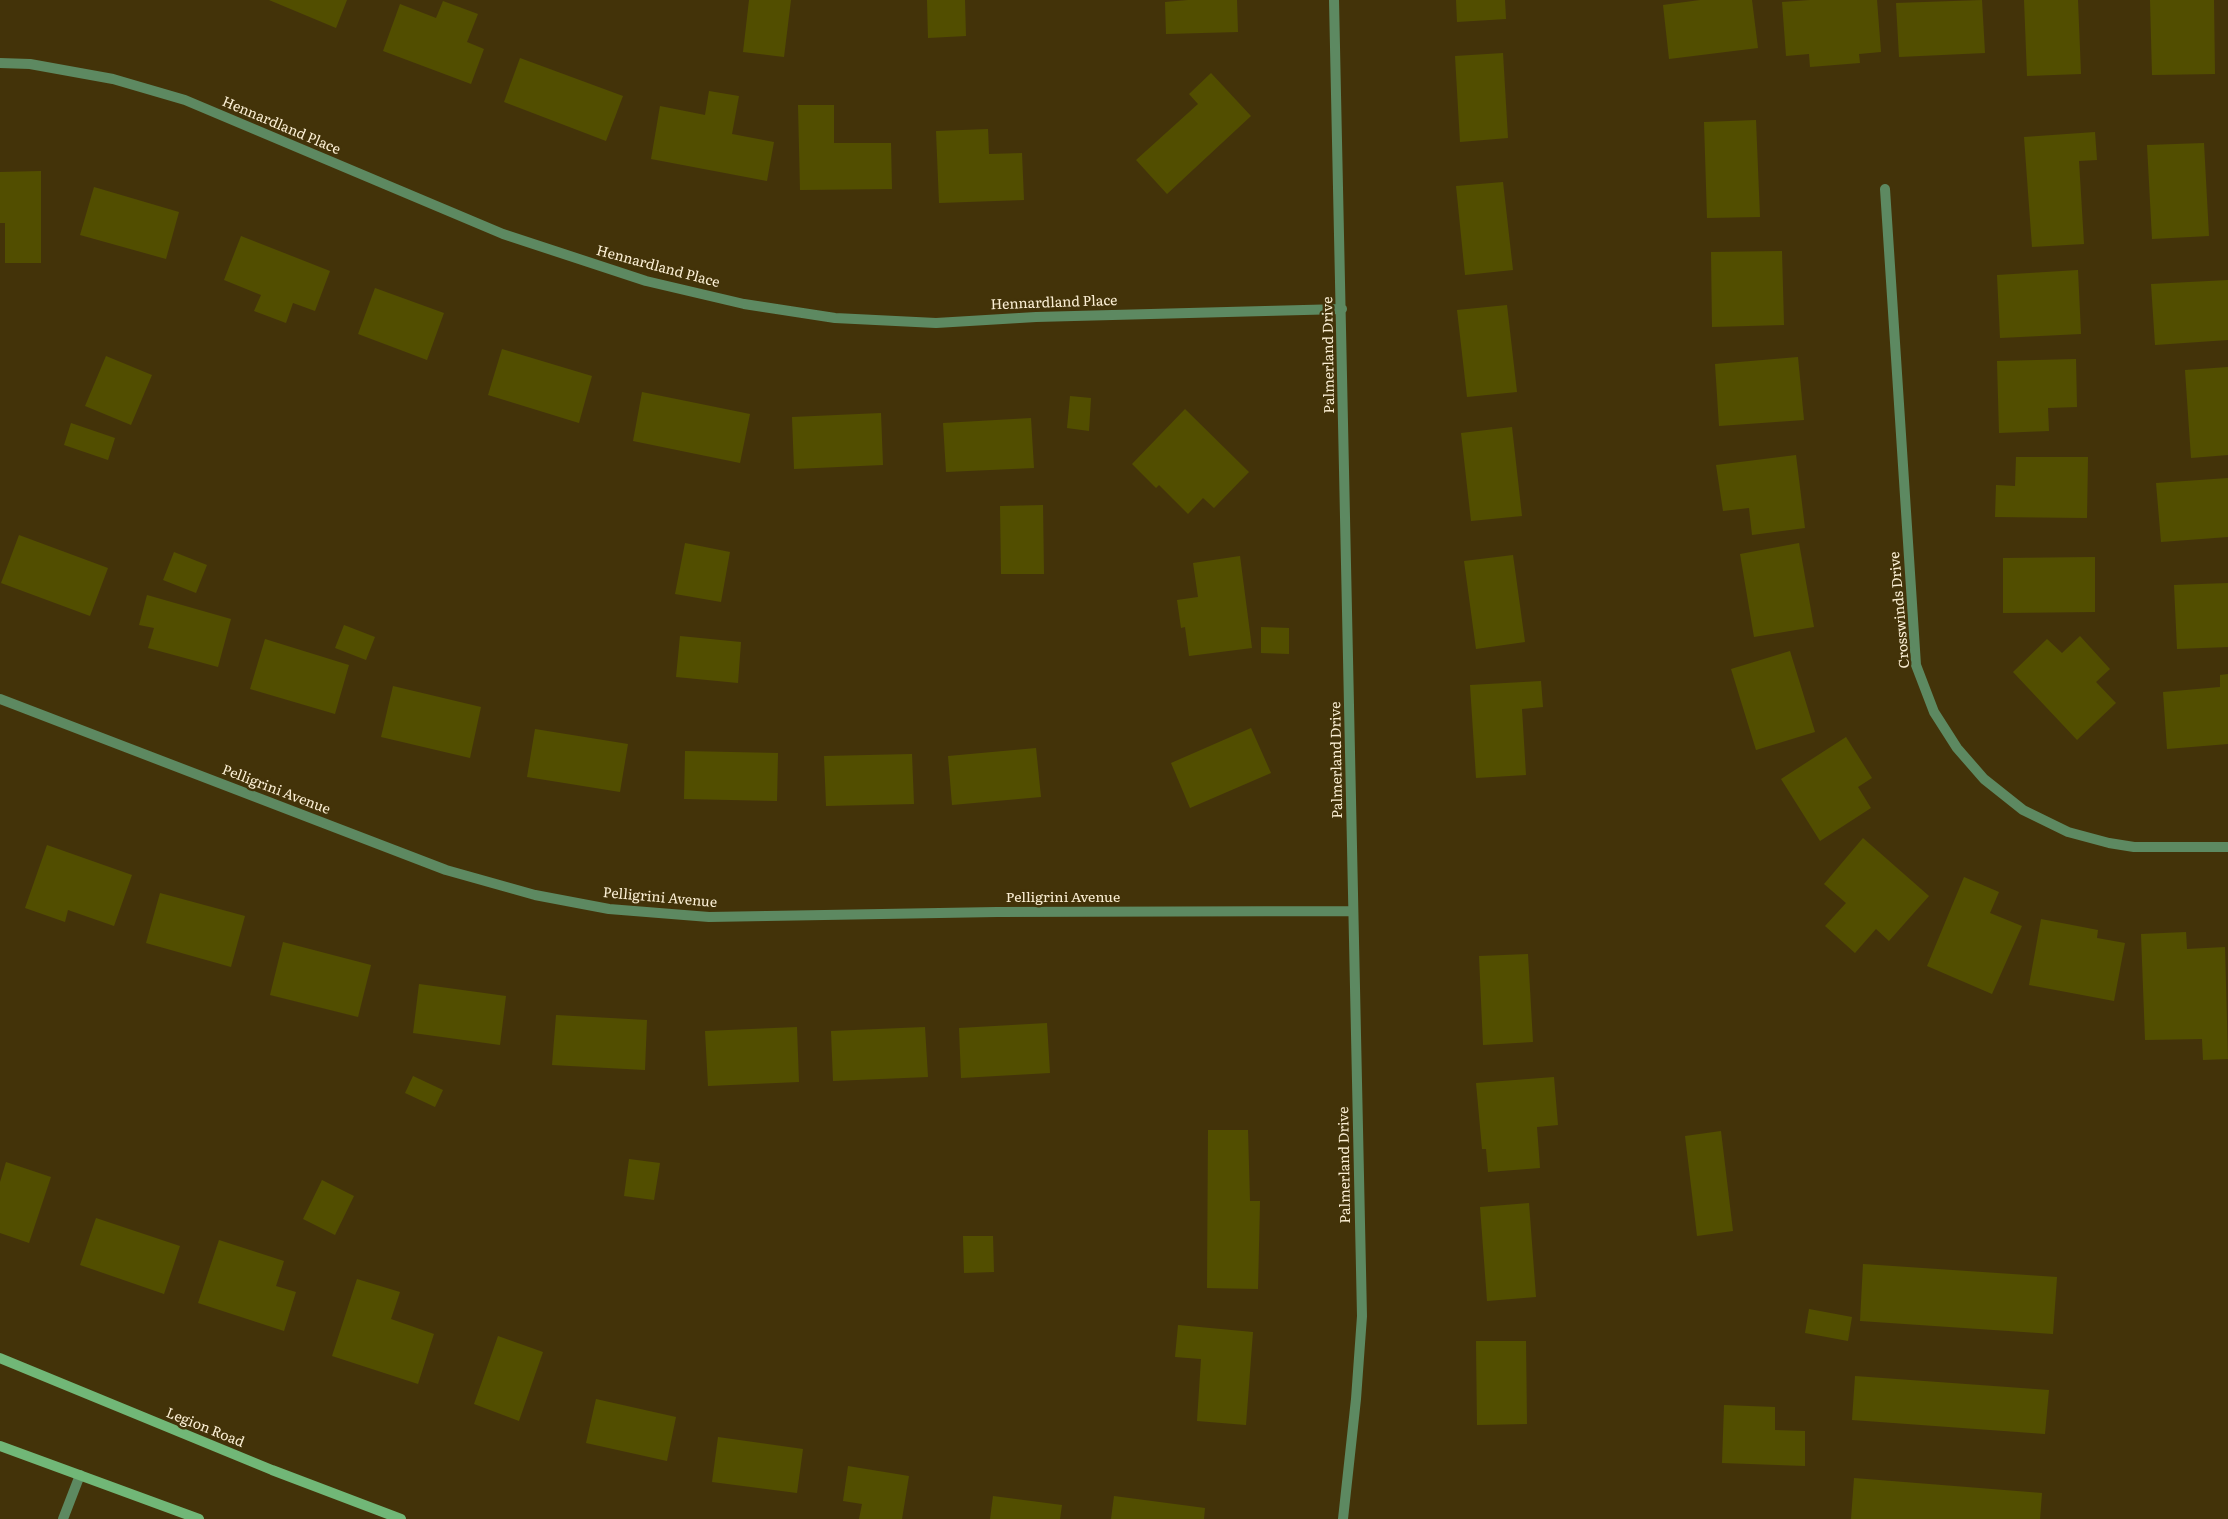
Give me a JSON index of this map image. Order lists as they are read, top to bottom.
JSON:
{
  "streets": {
    "main road": ["Legion Road"],
    "street": [
      "Hennardland Place",
      "Palmerland Drive",
      "Crosswinds Drive",
      "Pelligrini Avenue"
    ]
  },
  "crossings": [
    ["Hennardland Place", "Palmerland Drive"],
    ["Palmerland Drive", "Pelligrini Avenue"]
  ]
}
